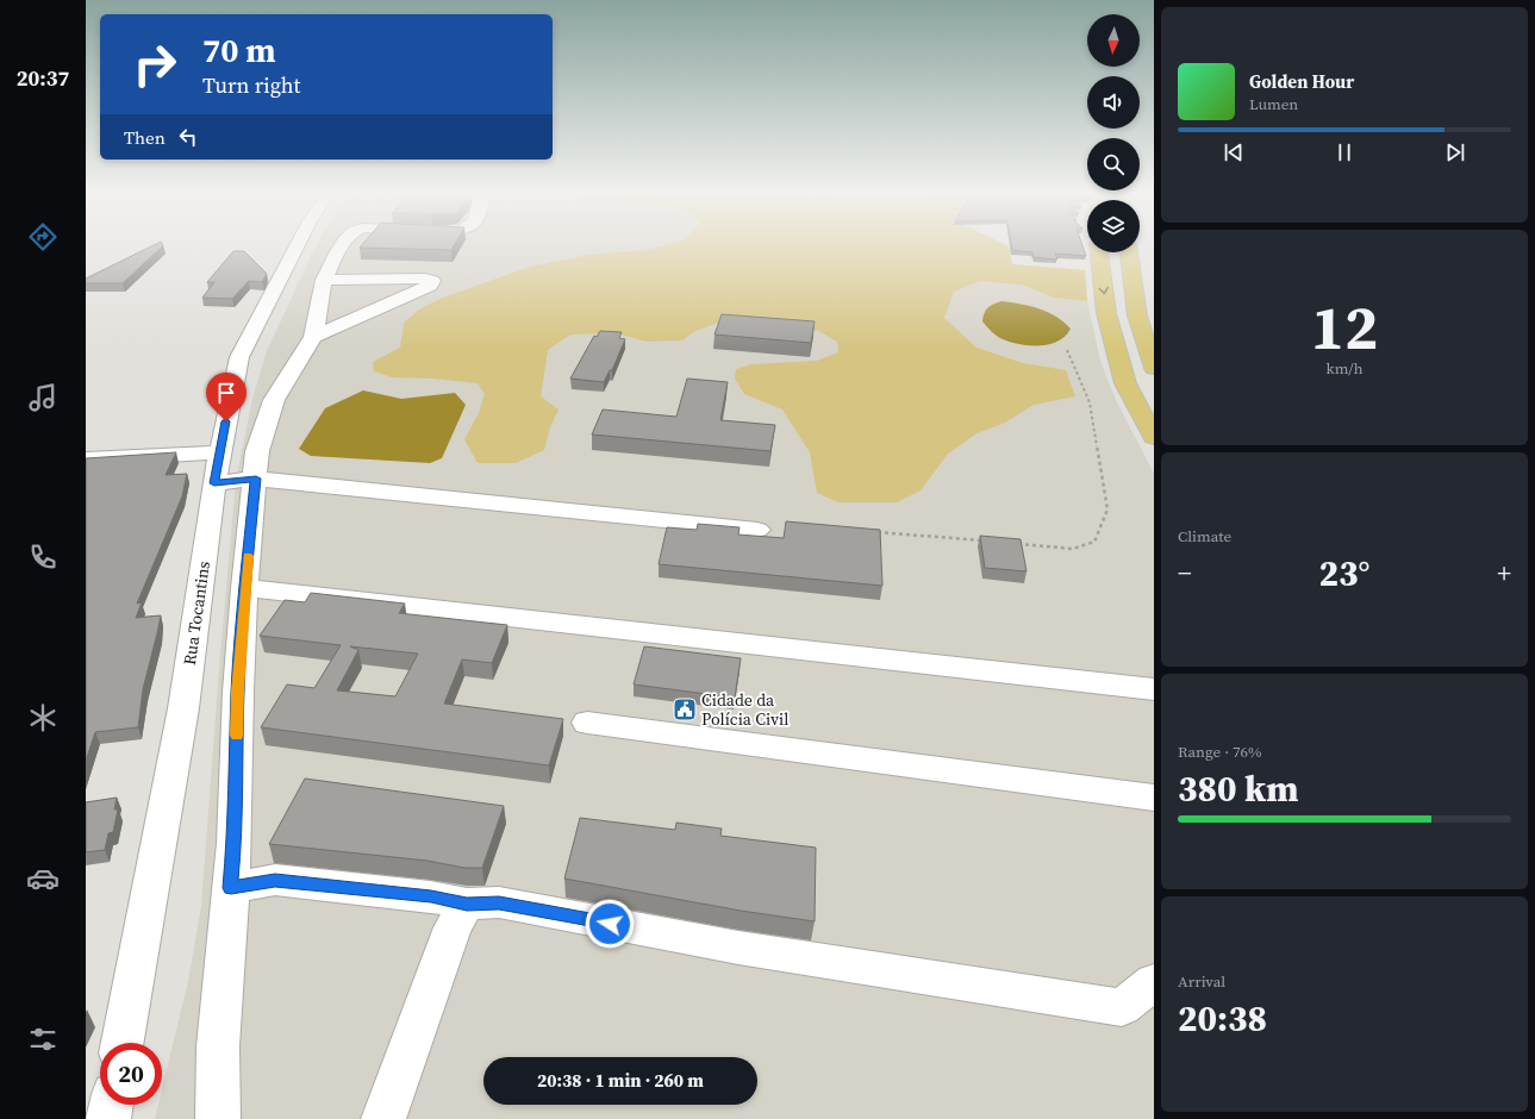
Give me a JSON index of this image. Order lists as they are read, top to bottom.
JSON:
{
  "streets": {
    "street": ["Rua Tocantins"]
  },
  "places": {
    "public building": ["Cidade da Polícia Civil"]
  },
  "north": "bottom",
  "page": {
    "tabs": "20:37",
    "turn": ["70 m", "Turn right"],
    "song": ["Golden Hour", "Lumen"],
    "then": "Then",
    "tile": [
      ["12", "km/h"],
      "Climate",
      ["Range · 76%", "380 km"],
      ["Arrival", "20:38"]
    ],
    "heat": ["−", "23°", "+"],
    "limit": "20",
    "trip": "20:38 · 1 min · 260 m"
  }
}
